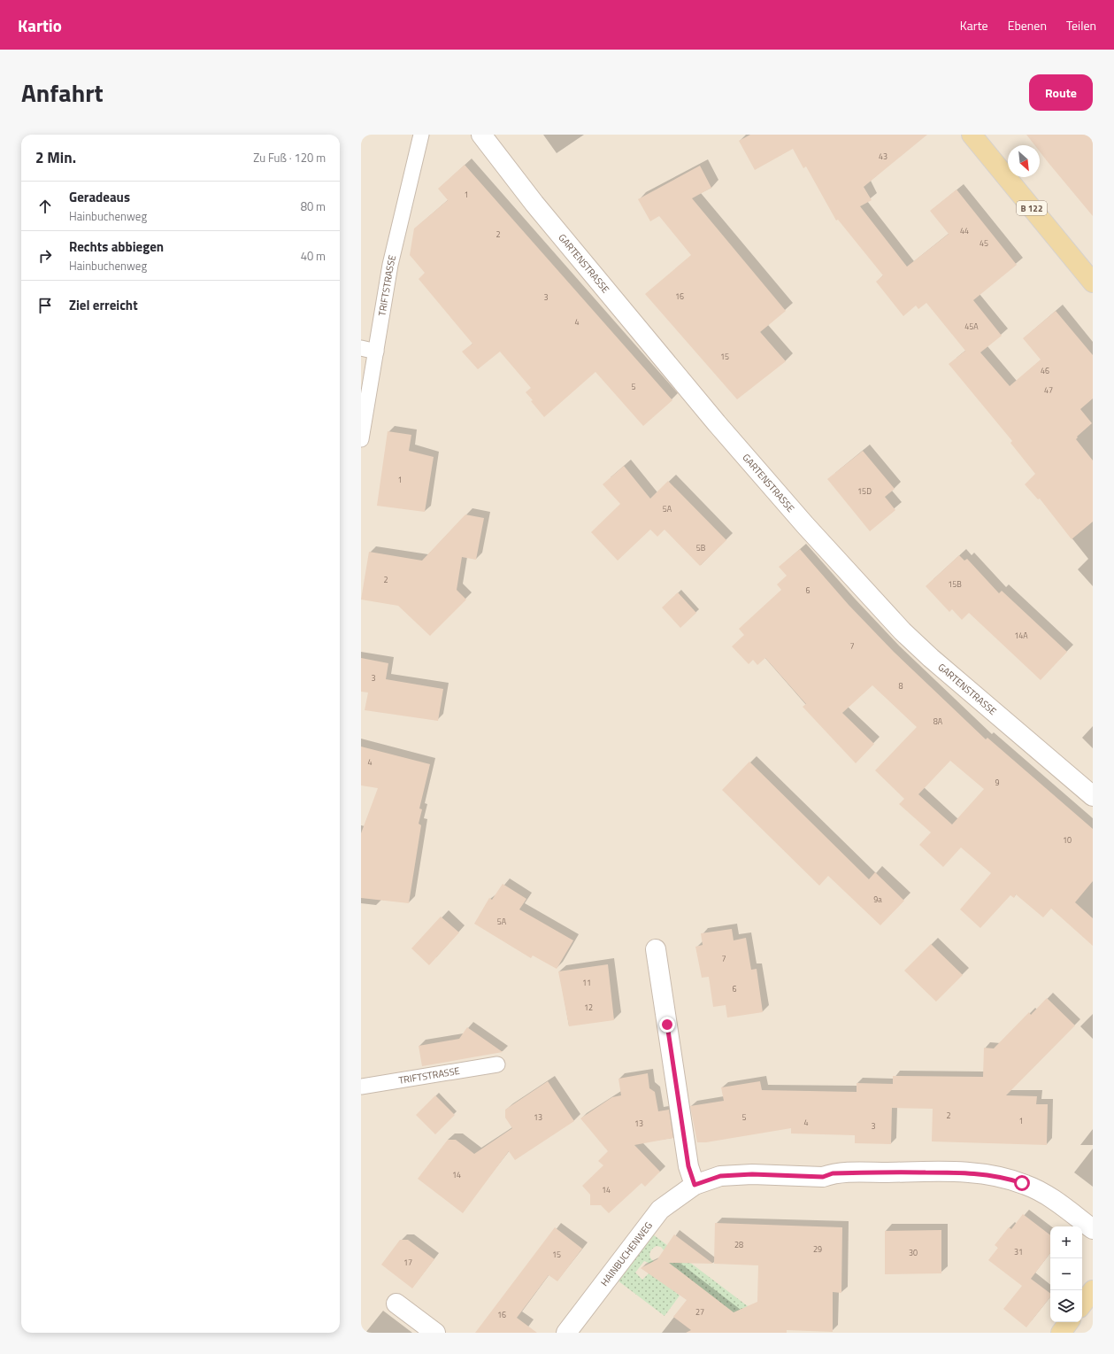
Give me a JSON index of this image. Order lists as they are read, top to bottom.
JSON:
{
  "streets": {
    "main road": ["B 122"],
    "street": ["GARTENSTRASSE", "HAINBUCHENWEG"],
    "lane": ["TRIFTSTRASSE"]
  },
  "house_numbers": [
    "43",
    "1",
    "44",
    "2",
    "45",
    "16",
    "3",
    "4",
    "45A",
    "15",
    "46",
    "5",
    "47",
    "1",
    "15D",
    "5A",
    "5B",
    "2",
    "15B",
    "6",
    "14A",
    "7",
    "3",
    "8",
    "8A",
    "4",
    "9",
    "10",
    "9a",
    "5A",
    "7",
    "11",
    "6",
    "12",
    "2",
    "13",
    "5",
    "1",
    "4",
    "13",
    "3",
    "14",
    "14",
    "28",
    "29",
    "31",
    "30",
    "15",
    "17",
    "27",
    "16"
  ],
  "north": "bottom right",
  "page": {
    "header": "Kartio",
    "nav": ["Karte", "Ebenen", "Teilen"],
    "title": "Anfahrt",
    "buttons": "Route",
    "heading": ["2 Min.", "Zu Fuß · 120 m"],
    "list": [
      ["Geradeaus", "Hainbuchenweg", "80 m"],
      ["Rechts abbiegen", "Hainbuchenweg", "40 m"],
      "Ziel erreicht"
    ],
    "map_buttons": ["+", "−"]
  }
}
